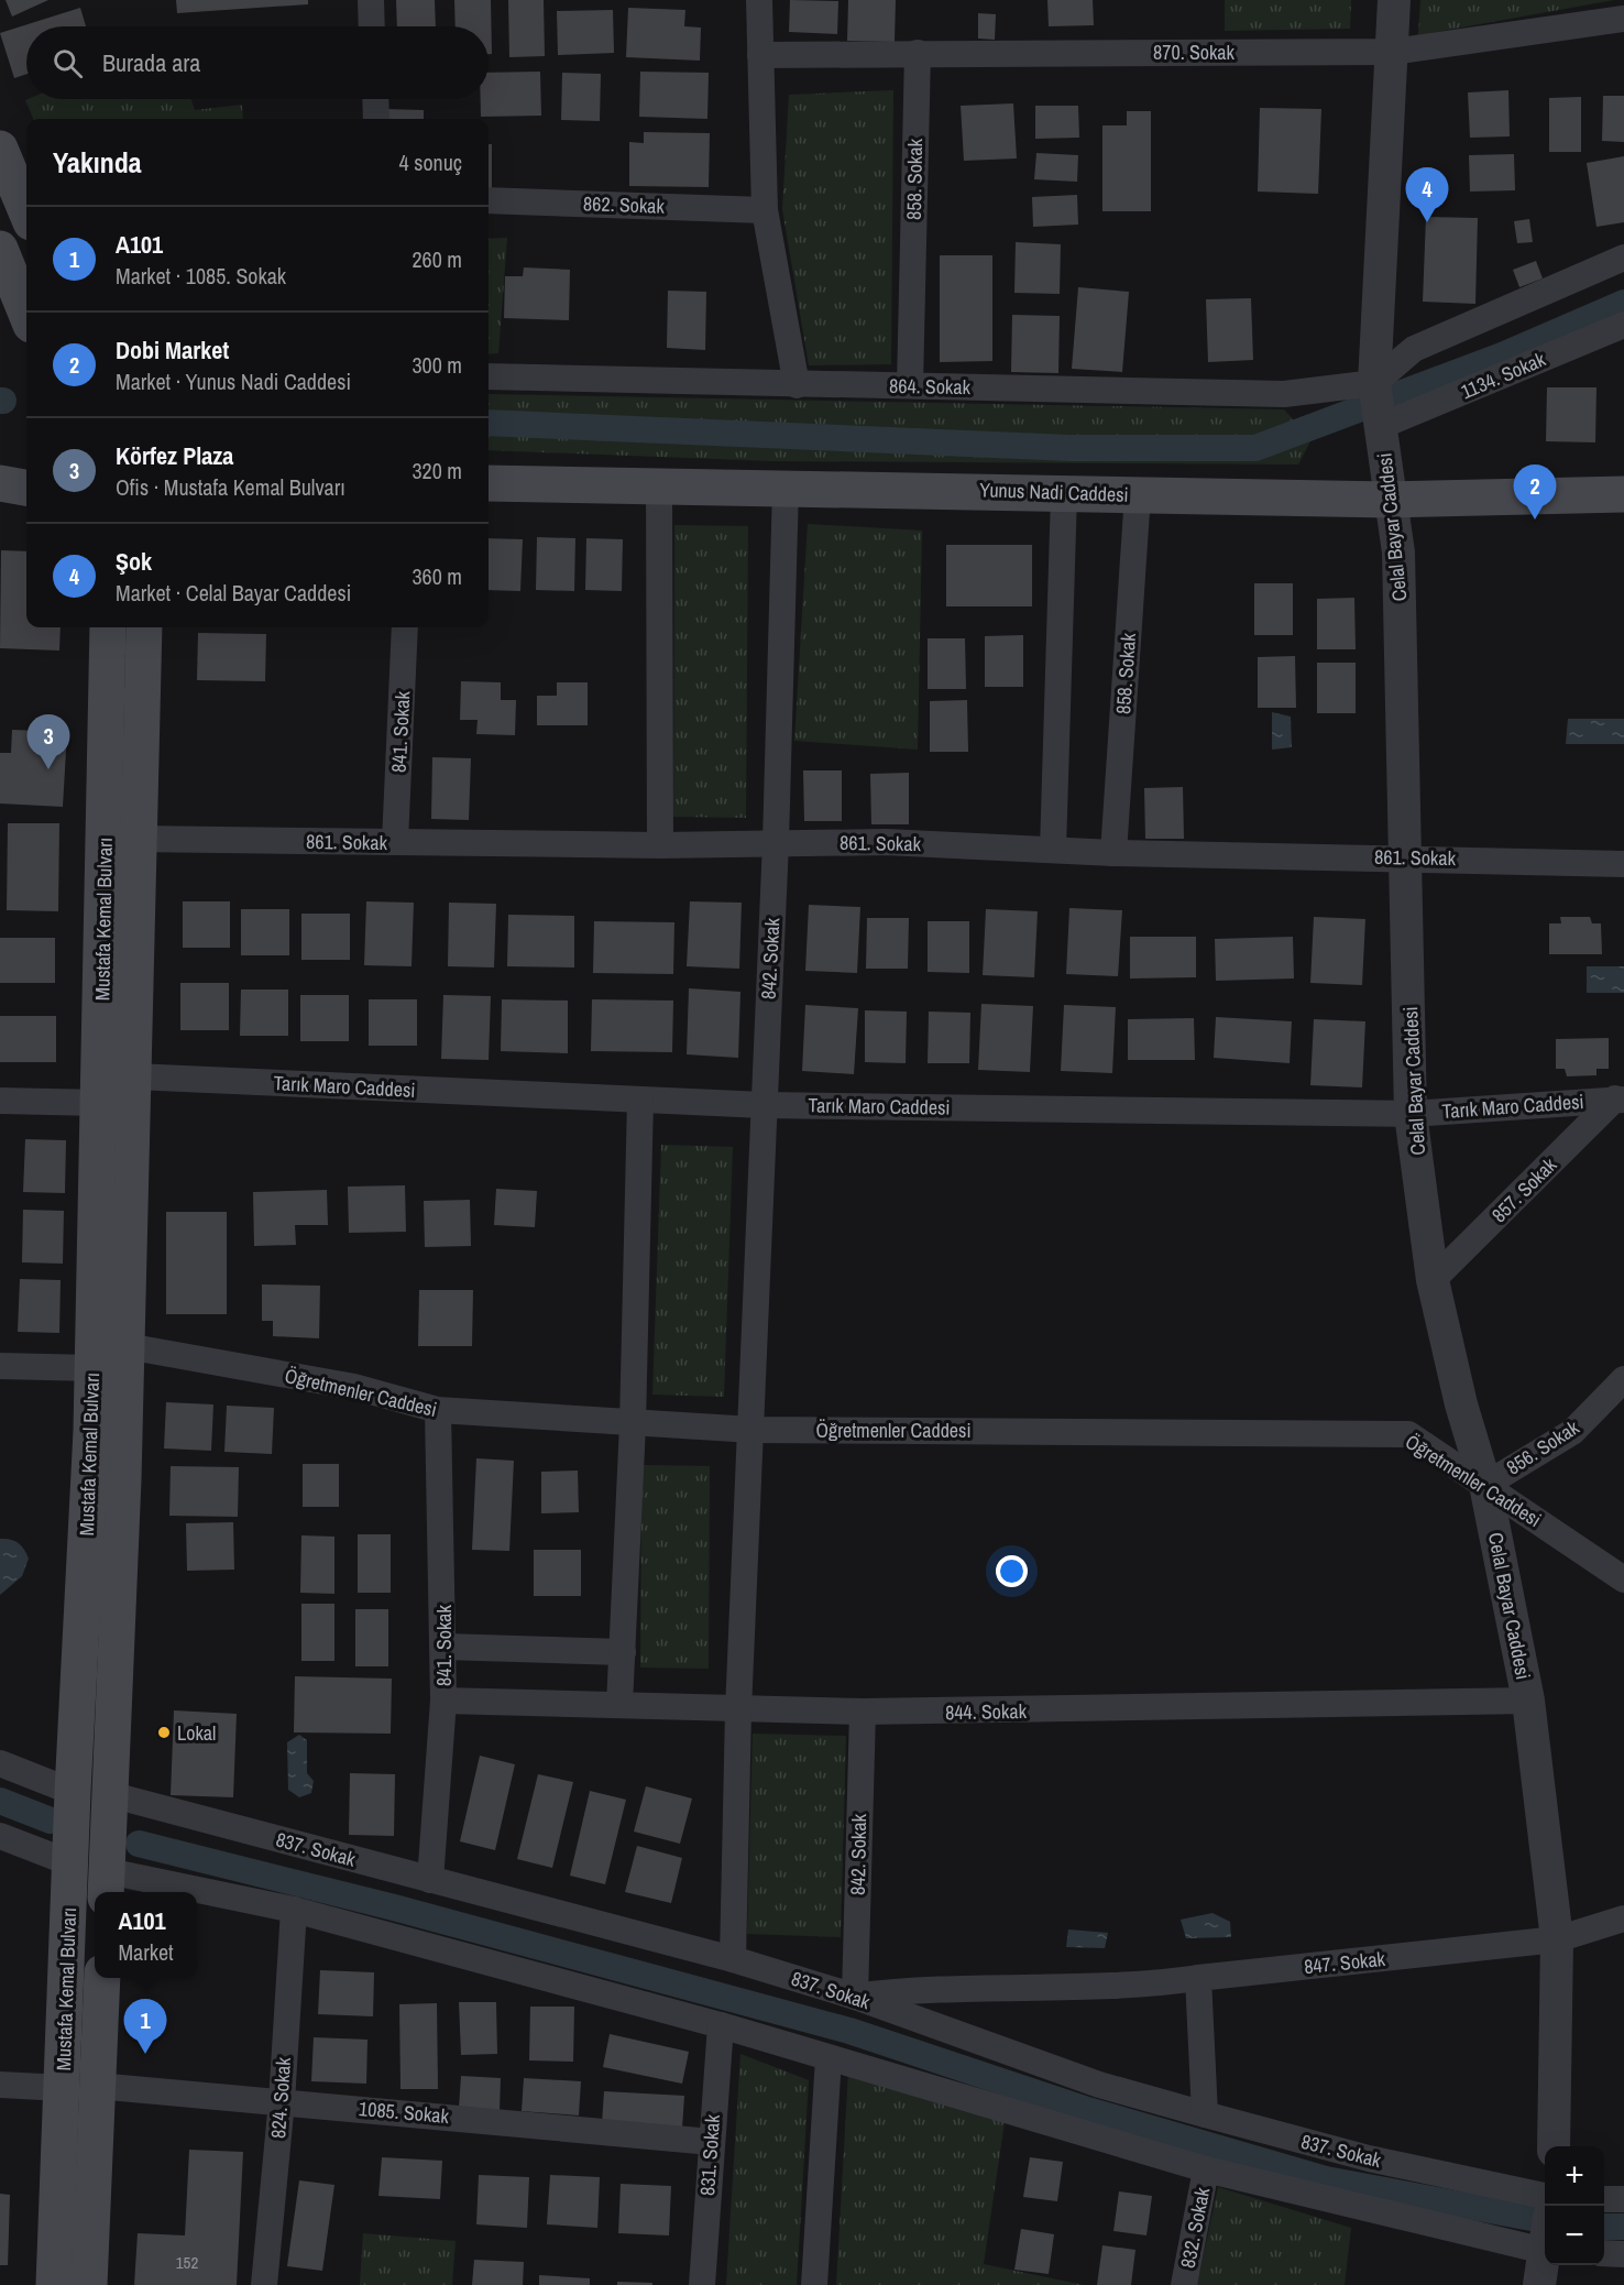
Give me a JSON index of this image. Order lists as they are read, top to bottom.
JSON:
{
  "streets": {
    "main road": ["Yunus Nadi Caddesi", "Mustafa Kemal Bulvarı"],
    "street": [
      "870. Sokak",
      "858. Sokak",
      "862. Sokak",
      "1134. Sokak",
      "864. Sokak",
      "Celal Bayar Caddesi",
      "841. Sokak",
      "861. Sokak",
      "842. Sokak",
      "Tarık Maro Caddesi",
      "857. Sokak",
      "Öğretmenler Caddesi",
      "856. Sokak",
      "844. Sokak",
      "837. Sokak",
      "847. Sokak",
      "824. Sokak",
      "1085. Sokak",
      "831. Sokak",
      "832. Sokak"
    ]
  },
  "crossings": [
    ["870. Sokak", "858. Sokak"],
    ["870. Sokak", "Celal Bayar Caddesi"],
    ["858. Sokak", "864. Sokak"],
    ["858. Sokak", "Yunus Nadi Caddesi"],
    ["858. Sokak", "861. Sokak"],
    ["1134. Sokak", "Celal Bayar Caddesi"],
    ["864. Sokak", "Celal Bayar Caddesi"],
    ["Yunus Nadi Caddesi", "Celal Bayar Caddesi"],
    ["Yunus Nadi Caddesi", "842. Sokak"],
    ["Celal Bayar Caddesi", "861. Sokak"],
    ["Celal Bayar Caddesi", "Tarık Maro Caddesi"],
    ["Celal Bayar Caddesi", "857. Sokak"],
    ["Celal Bayar Caddesi", "Öğretmenler Caddesi"],
    ["Celal Bayar Caddesi", "856. Sokak"],
    ["Celal Bayar Caddesi", "844. Sokak"],
    ["Celal Bayar Caddesi", "847. Sokak"],
    ["841. Sokak", "861. Sokak"],
    ["841. Sokak", "Öğretmenler Caddesi"],
    ["841. Sokak", "844. Sokak"],
    ["841. Sokak", "837. Sokak"],
    ["861. Sokak", "Mustafa Kemal Bulvarı"],
    ["861. Sokak", "842. Sokak"],
    ["Mustafa Kemal Bulvarı", "Tarık Maro Caddesi"],
    ["Mustafa Kemal Bulvarı", "Öğretmenler Caddesi"],
    ["Mustafa Kemal Bulvarı", "837. Sokak"],
    ["Mustafa Kemal Bulvarı", "1085. Sokak"],
    ["842. Sokak", "Tarık Maro Caddesi"],
    ["842. Sokak", "Öğretmenler Caddesi"],
    ["842. Sokak", "844. Sokak"],
    ["842. Sokak", "837. Sokak"],
    ["842. Sokak", "847. Sokak"],
    ["Tarık Maro Caddesi", "857. Sokak"],
    ["Öğretmenler Caddesi", "856. Sokak"],
    ["837. Sokak", "847. Sokak"],
    ["824. Sokak", "1085. Sokak"],
    ["1085. Sokak", "831. Sokak"]
  ],
  "places": ["Lokal"],
  "house_numbers": ["152"],
  "page": {
    "search": "Burada ara",
    "heading": ["Yakında", "4 sonuç"],
    "pins": [
      "4",
      "2",
      "3",
      "1"
    ],
    "list": [
      {
        "mark": "1",
        "name": "A101",
        "note": "Market · 1085. Sokak",
        "value": "260 m"
      },
      {
        "mark": "2",
        "name": "Dobi Market",
        "note": "Market · Yunus Nadi Caddesi",
        "value": "300 m"
      },
      {
        "mark": "3",
        "name": "Körfez Plaza",
        "note": "Ofis · Mustafa Kemal Bulvarı",
        "value": "320 m"
      },
      {
        "mark": "4",
        "name": "Şok",
        "note": "Market · Celal Bayar Caddesi",
        "value": "360 m"
      }
    ],
    "popup": ["A101", "Market"],
    "map_buttons": ["+", "−"]
  }
}
